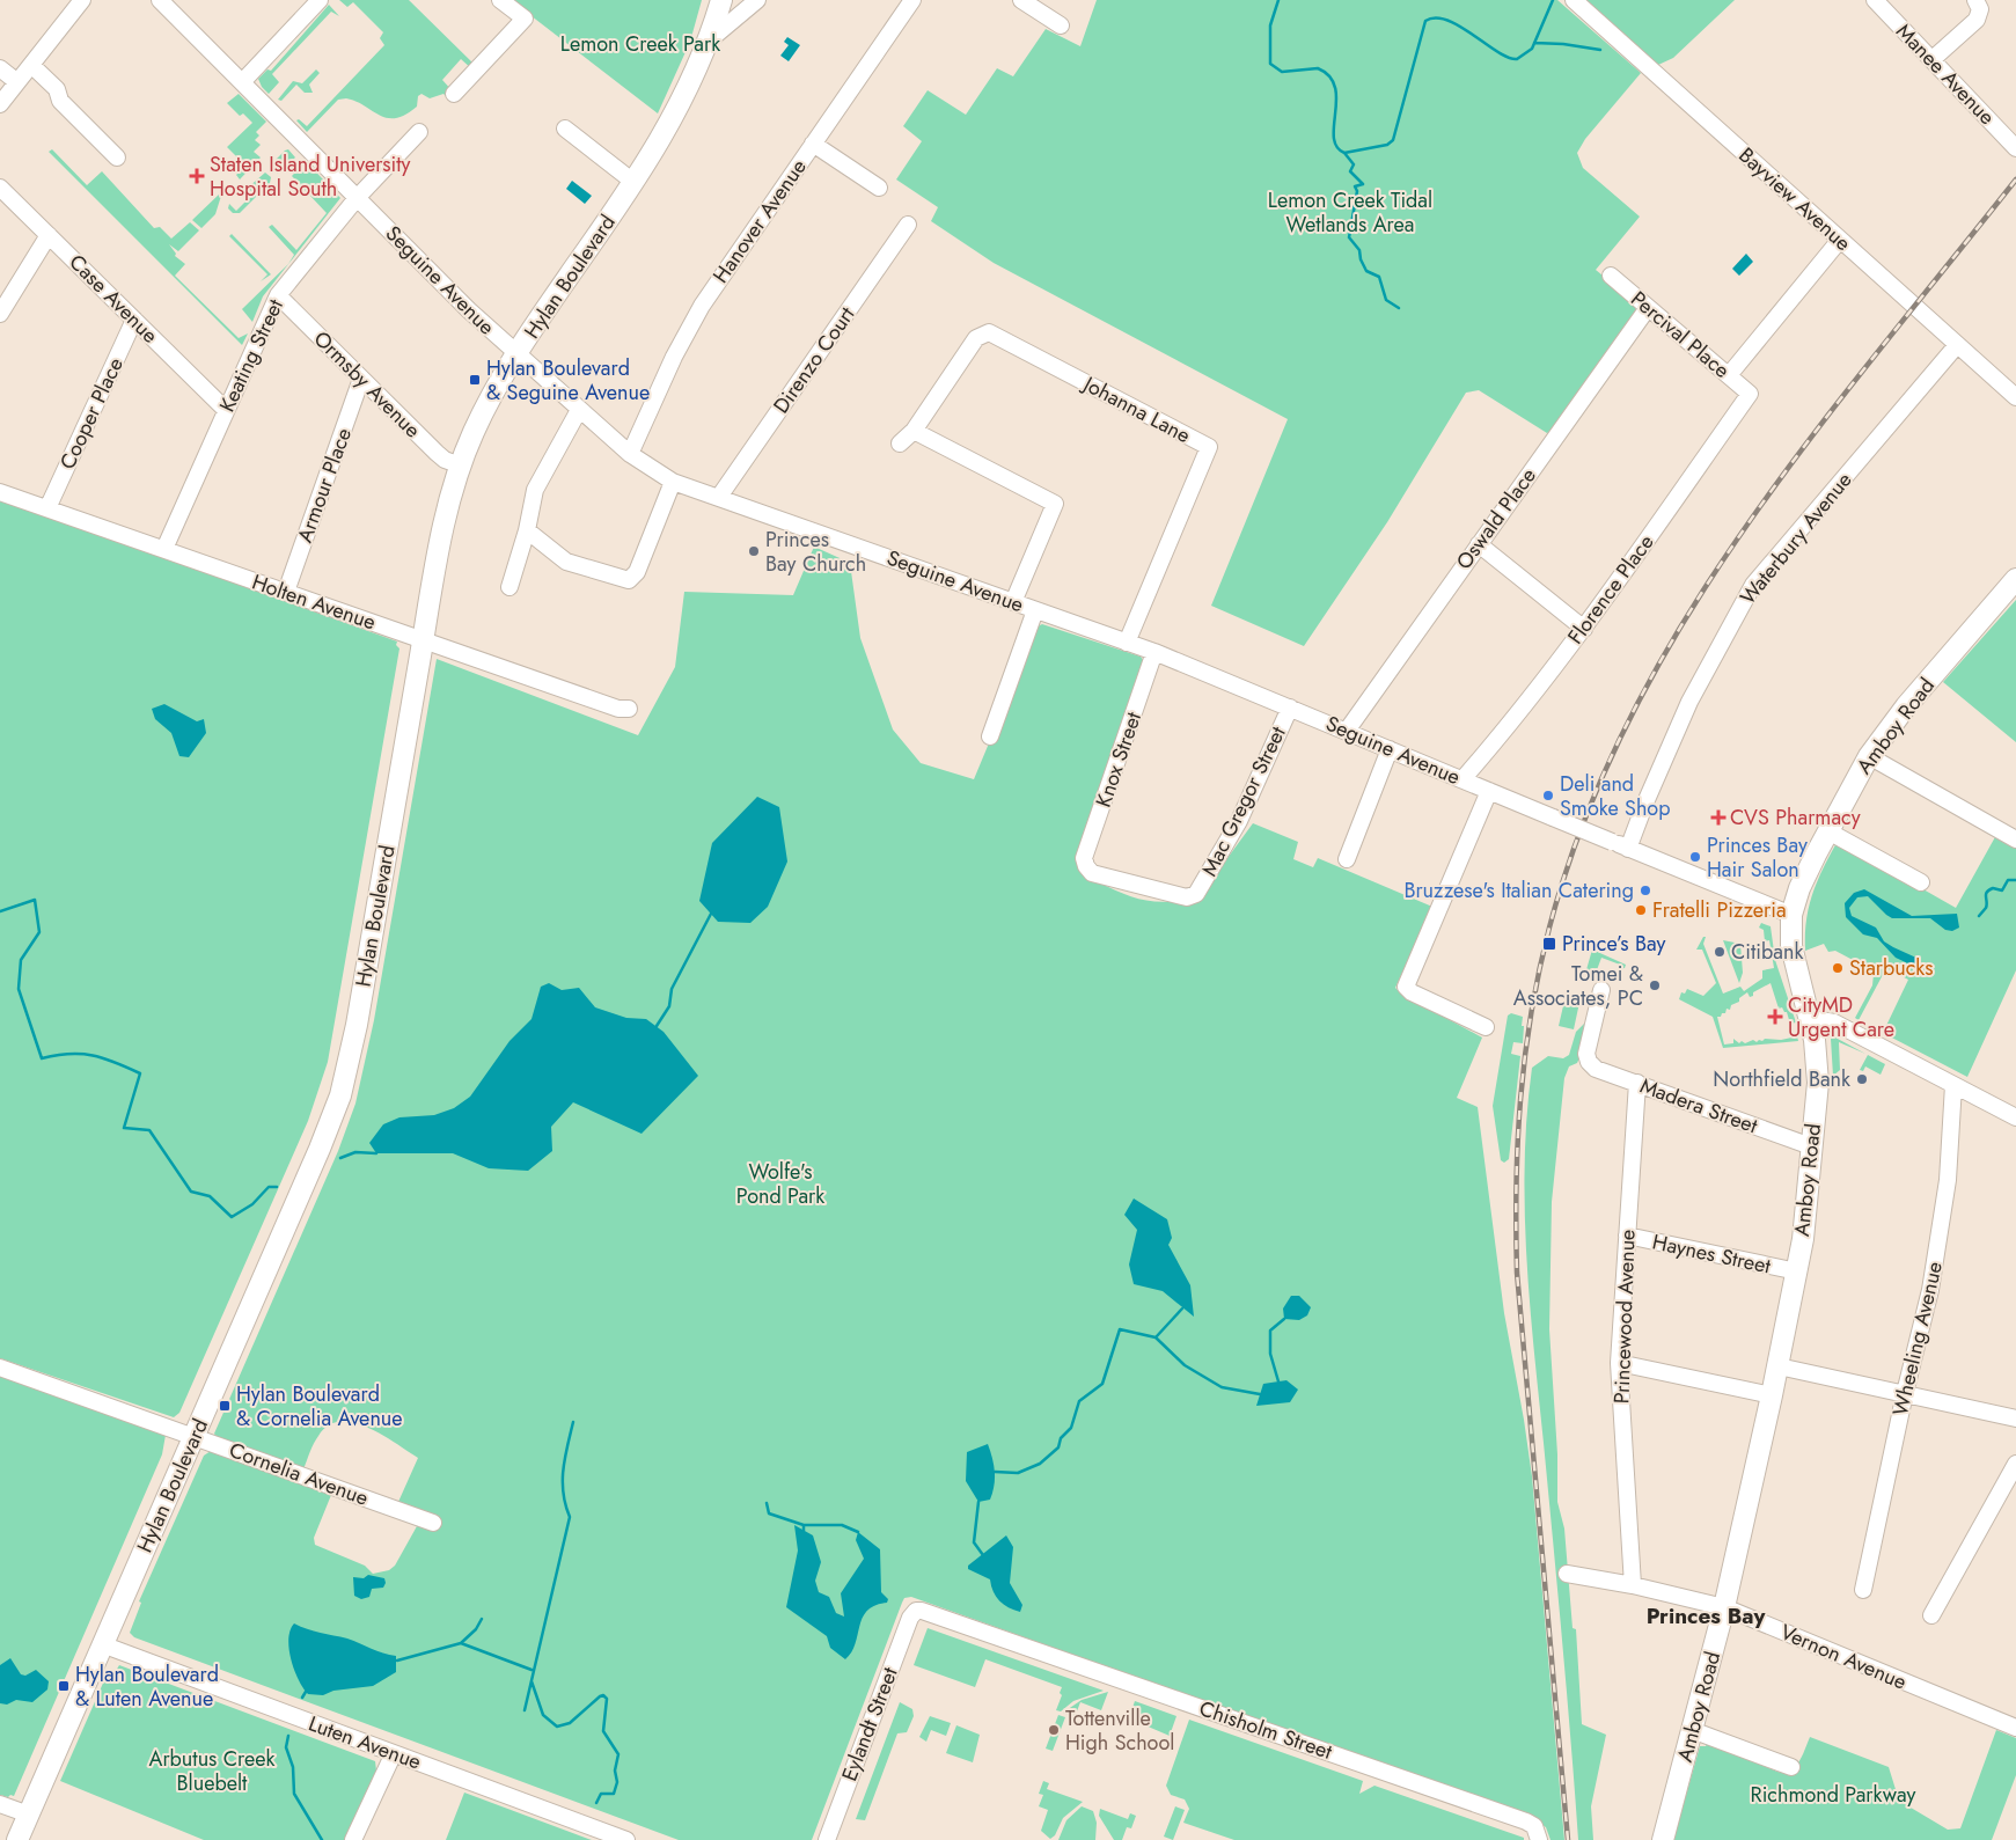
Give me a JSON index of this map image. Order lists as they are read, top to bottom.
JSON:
{
  "streets": {
    "main road": ["Hylan Boulevard", "Amboy Road"],
    "street": [
      "Manee Avenue",
      "Bayview Avenue",
      "Hanover Avenue",
      "Seguine Avenue",
      "Case Avenue",
      "Percival Place",
      "Keating Street",
      "Direnzo Court",
      "Ormsby Avenue",
      "Johanna Lane",
      "Cooper Place",
      "Armour Place",
      "Oswald Place",
      "Waterbury Avenue",
      "Florence Place",
      "Holten Avenue",
      "Knox Street",
      "Mac Gregor Street",
      "Madera Street",
      "Haynes Street",
      "Princewood Avenue",
      "Wheeling Avenue",
      "Cornelia Avenue",
      "Vernon Avenue",
      "Eylandt Street",
      "Chisholm Street",
      "Luten Avenue"
    ]
  },
  "crossings": [
    ["Bayview Avenue", "Waterbury Avenue"],
    ["Hanover Avenue", "Seguine Avenue"],
    ["Hylan Boulevard", "Seguine Avenue"],
    ["Hylan Boulevard", "Ormsby Avenue"],
    ["Hylan Boulevard", "Holten Avenue"],
    ["Hylan Boulevard", "Cornelia Avenue"],
    ["Hylan Boulevard", "Luten Avenue"],
    ["Seguine Avenue", "Keating Street"],
    ["Seguine Avenue", "Direnzo Court"],
    ["Seguine Avenue", "Johanna Lane"],
    ["Seguine Avenue", "Oswald Place"],
    ["Seguine Avenue", "Waterbury Avenue"],
    ["Seguine Avenue", "Florence Place"],
    ["Seguine Avenue", "Amboy Road"],
    ["Seguine Avenue", "Knox Street"],
    ["Seguine Avenue", "Mac Gregor Street"],
    ["Case Avenue", "Keating Street"],
    ["Case Avenue", "Cooper Place"],
    ["Percival Place", "Oswald Place"],
    ["Percival Place", "Florence Place"],
    ["Keating Street", "Ormsby Avenue"],
    ["Keating Street", "Holten Avenue"],
    ["Ormsby Avenue", "Armour Place"],
    ["Cooper Place", "Holten Avenue"],
    ["Armour Place", "Holten Avenue"],
    ["Amboy Road", "Madera Street"],
    ["Amboy Road", "Haynes Street"],
    ["Amboy Road", "Vernon Avenue"],
    ["Knox Street", "Mac Gregor Street"],
    ["Madera Street", "Princewood Avenue"],
    ["Haynes Street", "Princewood Avenue"],
    ["Princewood Avenue", "Vernon Avenue"],
    ["Eylandt Street", "Chisholm Street"]
  ],
  "districts": ["Princes Bay"],
  "parks": [
    "Lemon Creek Park",
    "Lemon Creek Tidal Wetlands Area",
    "Wolfe's Pond Park",
    "Arbutus Creek Bluebelt",
    "Richmond Parkway"
  ],
  "places": {
    "health": ["Staten Island University Hospital South", "CVS Pharmacy", "CityMD Urgent Care"],
    "transit": [
      "Hylan Boulevard & Seguine Avenue",
      "Prince’s Bay",
      "Hylan Boulevard & Cornelia Avenue",
      "Hylan Boulevard & Luten Avenue"
    ],
    "other": [
      "Princes Bay Church",
      "Deli and Smoke Shop",
      "Princes Bay Hair Salon",
      "Bruzzese's Italian Catering",
      "Fratelli Pizzeria",
      "Citibank",
      "Starbucks",
      "Tomei & Associates, PC",
      "Northfield Bank",
      "Tottenville High School"
    ]
  }
}
